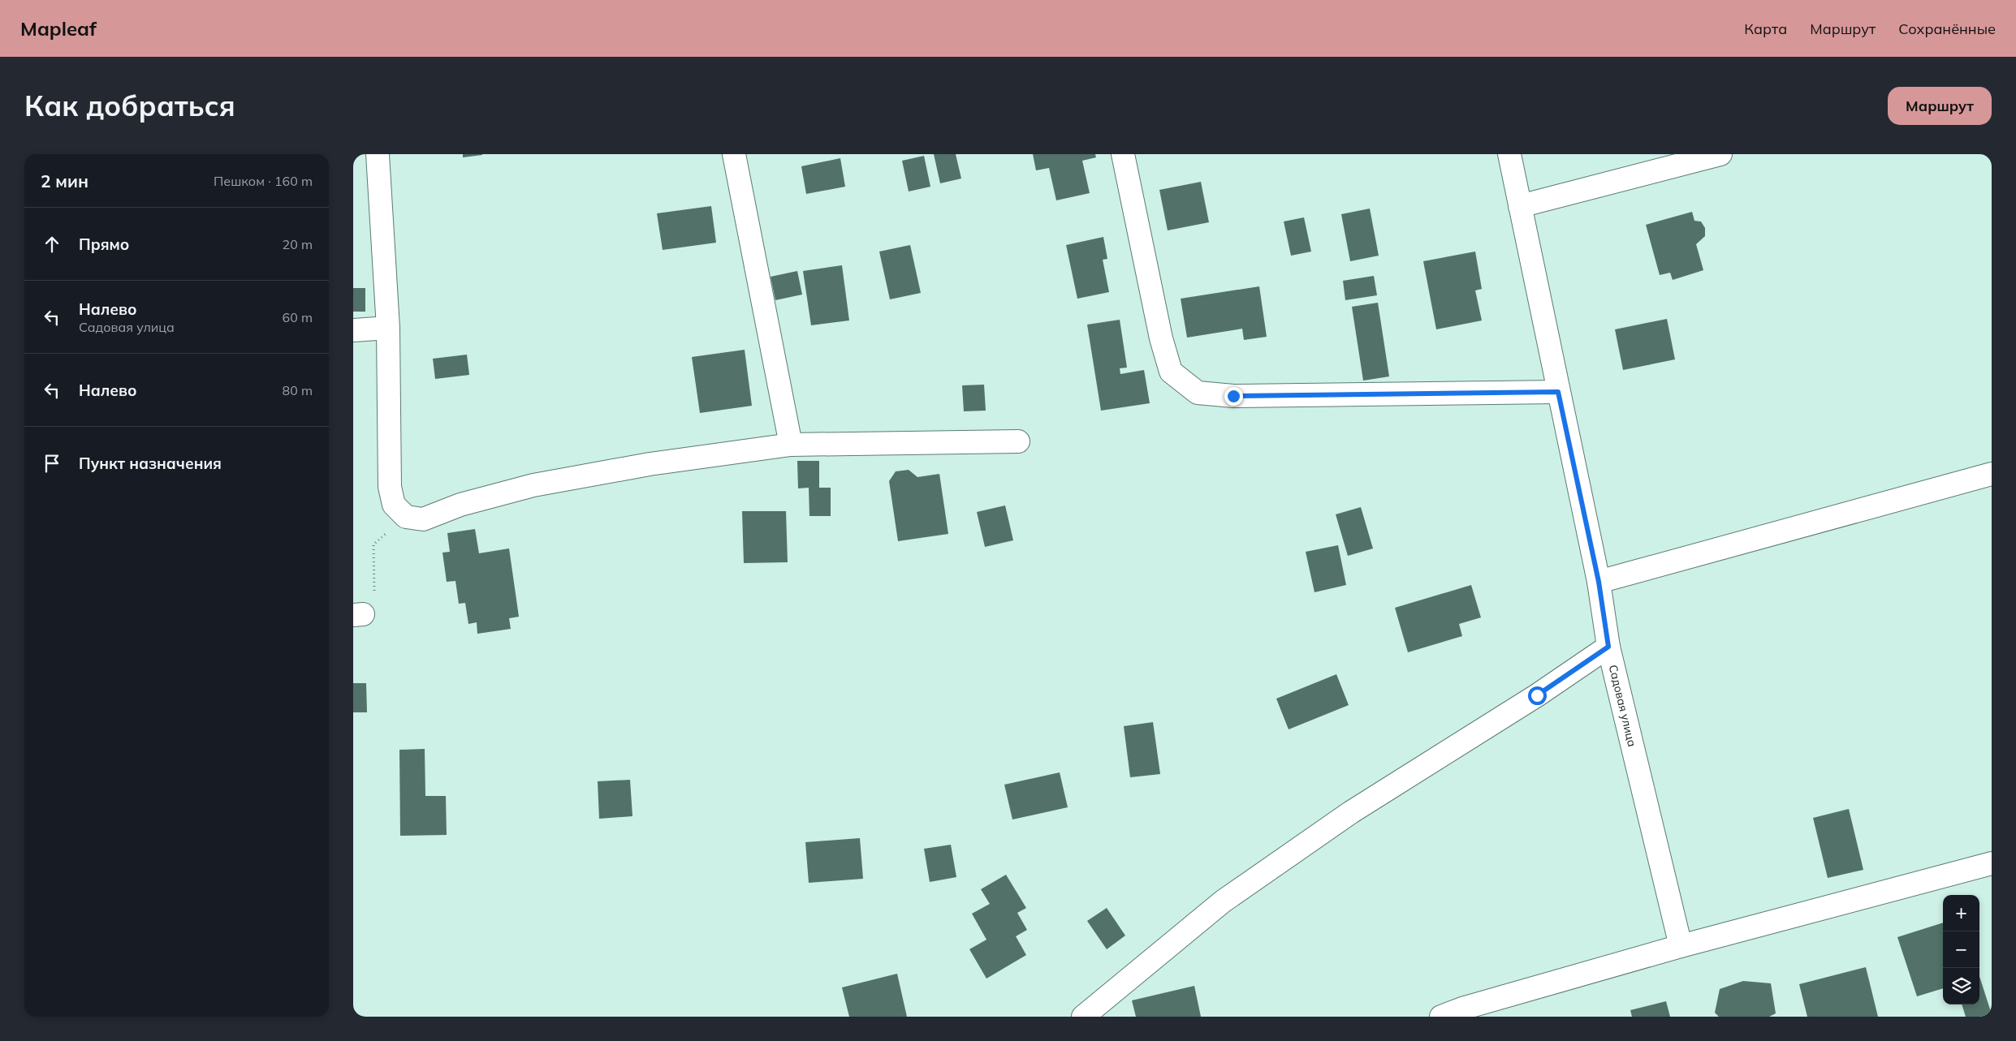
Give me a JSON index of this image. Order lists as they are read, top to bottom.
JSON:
{
  "streets": {
    "street": ["Садовая улица"]
  },
  "page": {
    "header": "Mapleaf",
    "nav": ["Карта", "Маршрут", "Сохранённые"],
    "buttons": "Маршрут",
    "title": "Как добраться",
    "heading": ["2 мин", "Пешком · 160 m"],
    "list": [
      ["Прямо", "20 m"],
      ["Налево", "Садовая улица", "60 m"],
      ["Налево", "80 m"],
      "Пункт назначения"
    ],
    "map_buttons": ["+", "−"]
  }
}
